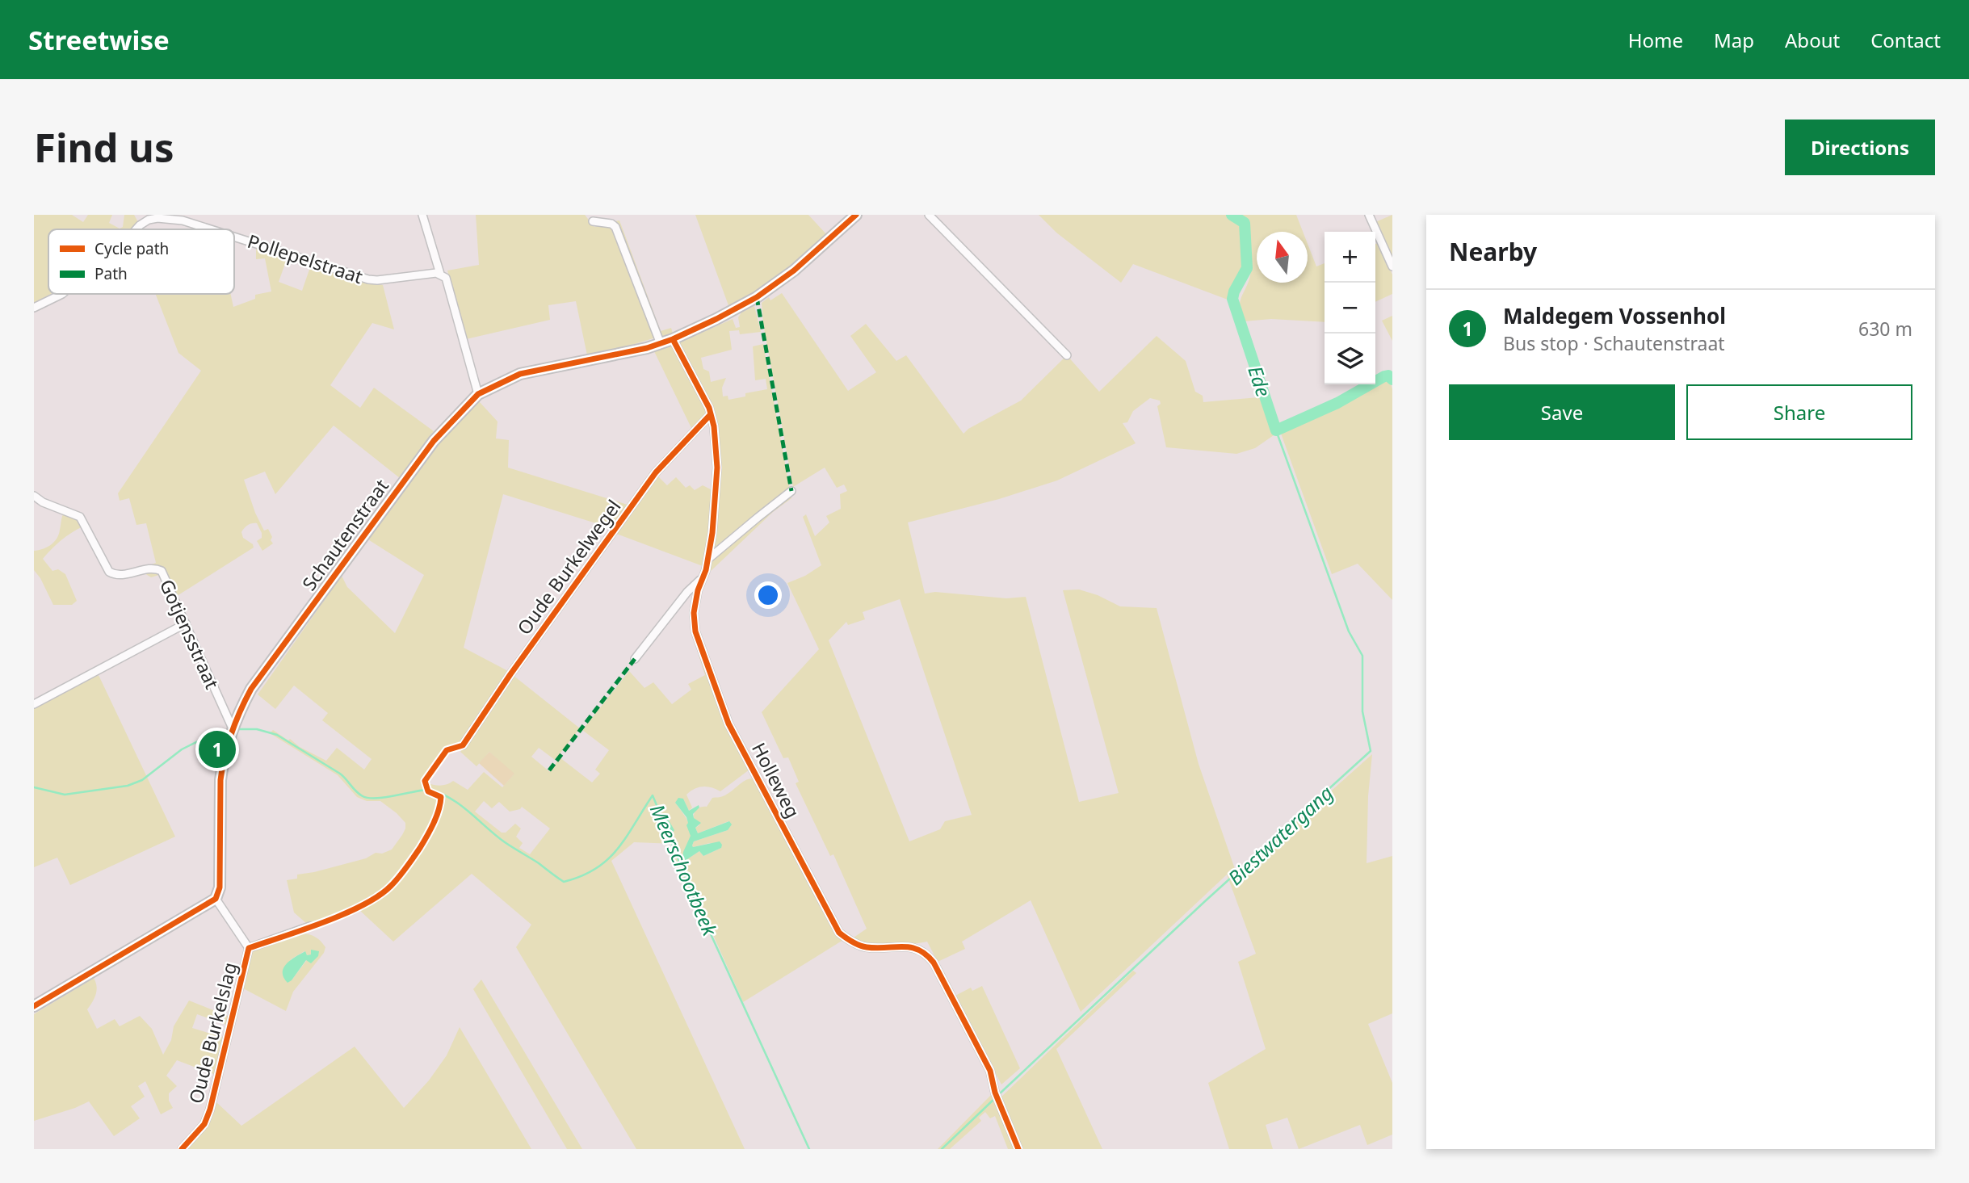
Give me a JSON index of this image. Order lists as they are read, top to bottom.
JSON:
{
  "streets": {
    "street": [
      "Pollepelstraat",
      "Schautenstraat",
      "Oude Burkelwegel",
      "Gotjensstraat",
      "Holleweg",
      "Oude Burkelslag"
    ]
  },
  "crossings": [
    ["Schautenstraat", "Gotjensstraat"],
    ["Schautenstraat", "Holleweg"],
    ["Schautenstraat", "Oude Burkelslag"],
    ["Oude Burkelwegel", "Holleweg"]
  ],
  "water": ["Ede", "Biestwatergang", "Meerschootbeek"],
  "legend": ["Cycle path", "Path"],
  "north": "top",
  "page": {
    "header": "Streetwise",
    "nav": [
      "Home",
      "Map",
      "About",
      "Contact"
    ],
    "buttons": [
      "Directions",
      ["Save", "Share"]
    ],
    "title": "Find us",
    "heading": "Nearby",
    "map_buttons": ["+", "−"],
    "list": [
      {
        "mark": "1",
        "name": "Maldegem Vossenhol",
        "note": "Bus stop · Schautenstraat",
        "value": "630 m"
      }
    ],
    "pins": "1"
  }
}
